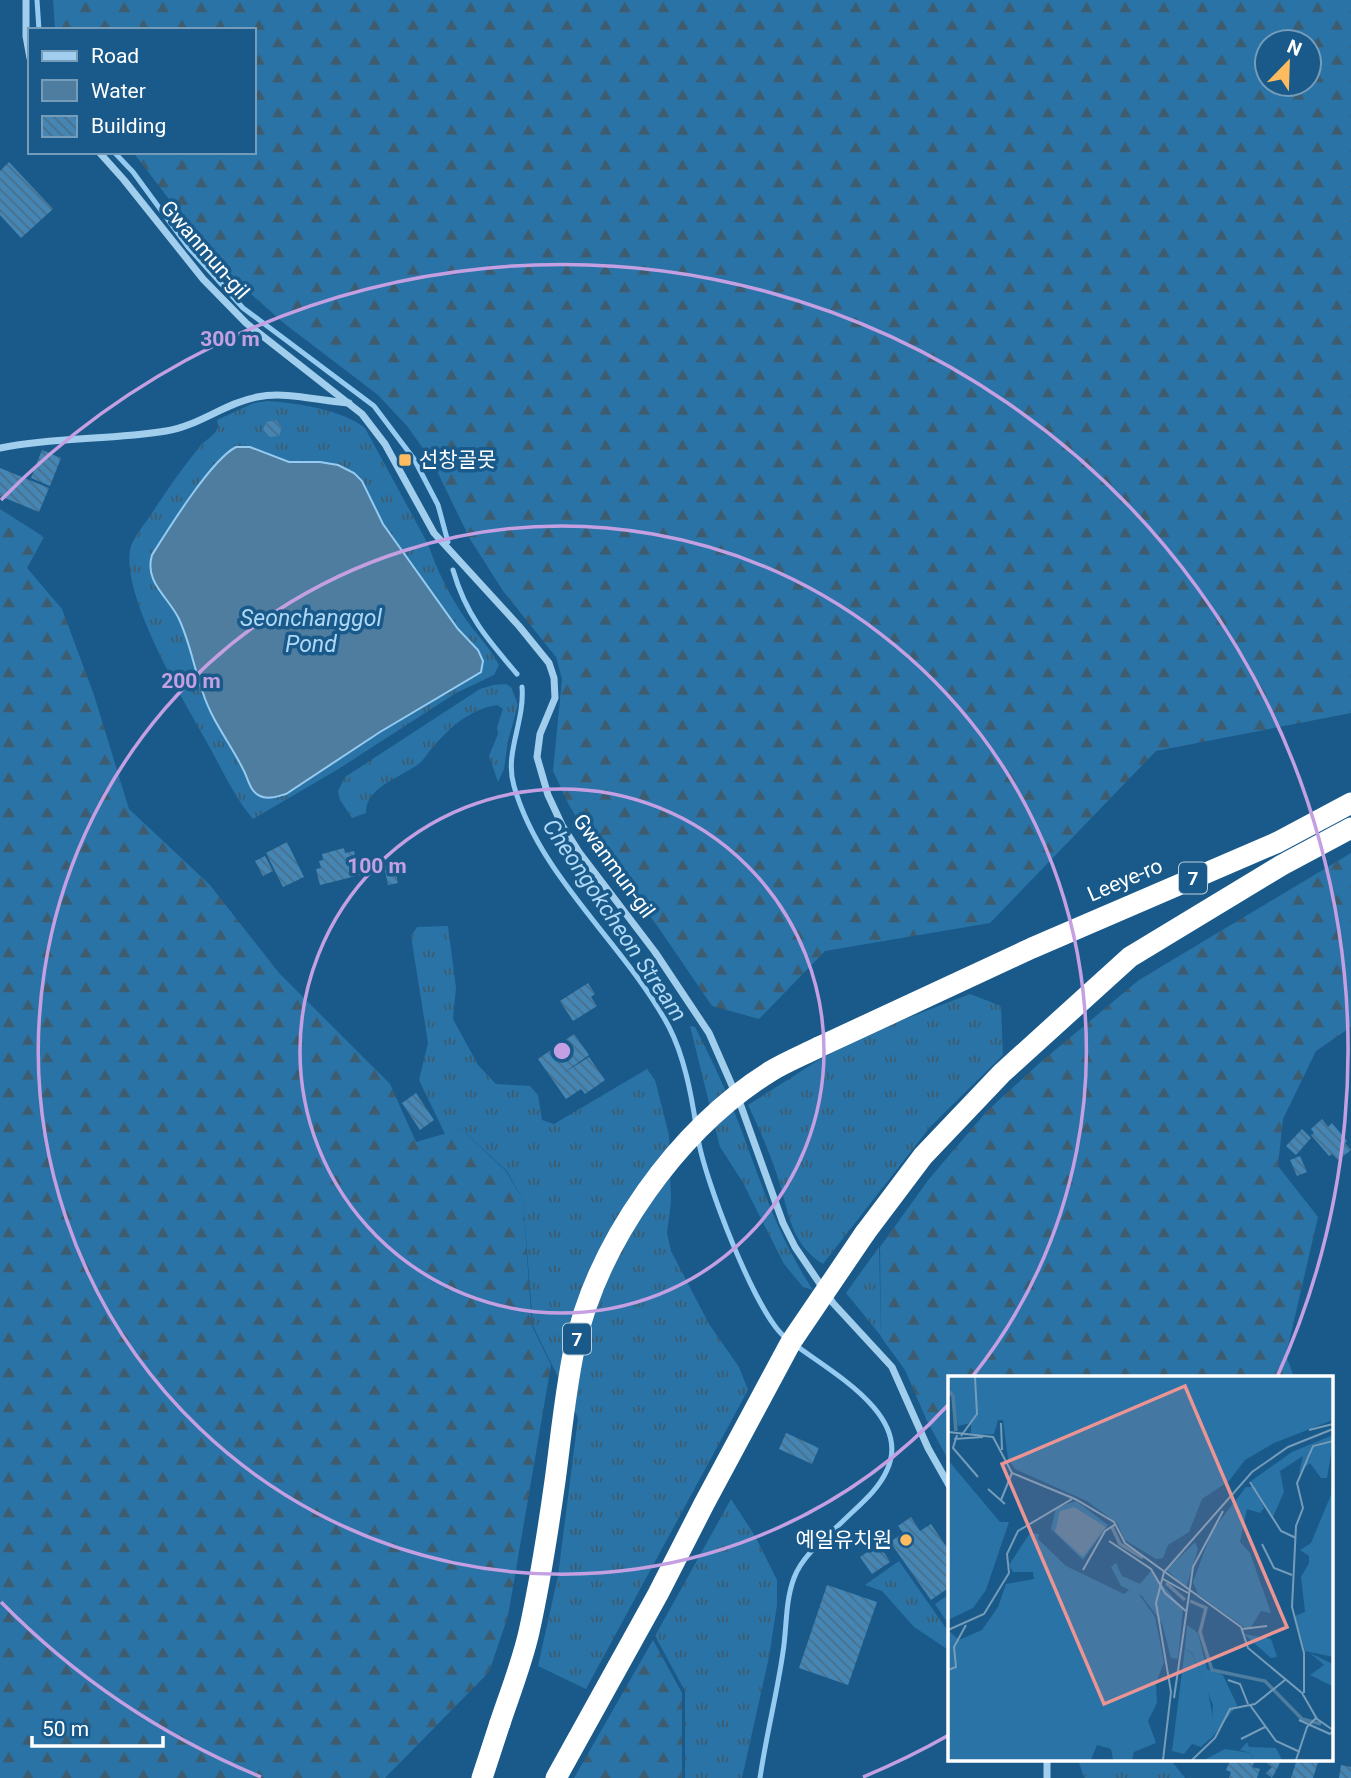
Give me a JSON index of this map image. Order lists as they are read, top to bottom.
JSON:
{
  "streets": {
    "highway": ["7", "Leeye-ro"],
    "street": ["Gwanmun-gil"]
  },
  "water": ["Seonchanggol Pond", "Cheongokcheon Stream"],
  "places": {
    "transit": ["선창골못"],
    "other": ["예일유치원"]
  },
  "legend": ["Road", "Water", "Building"],
  "scale_bar": "50 m",
  "north": "top right",
  "rings": ["300 m", "200 m", "100 m"]
}
